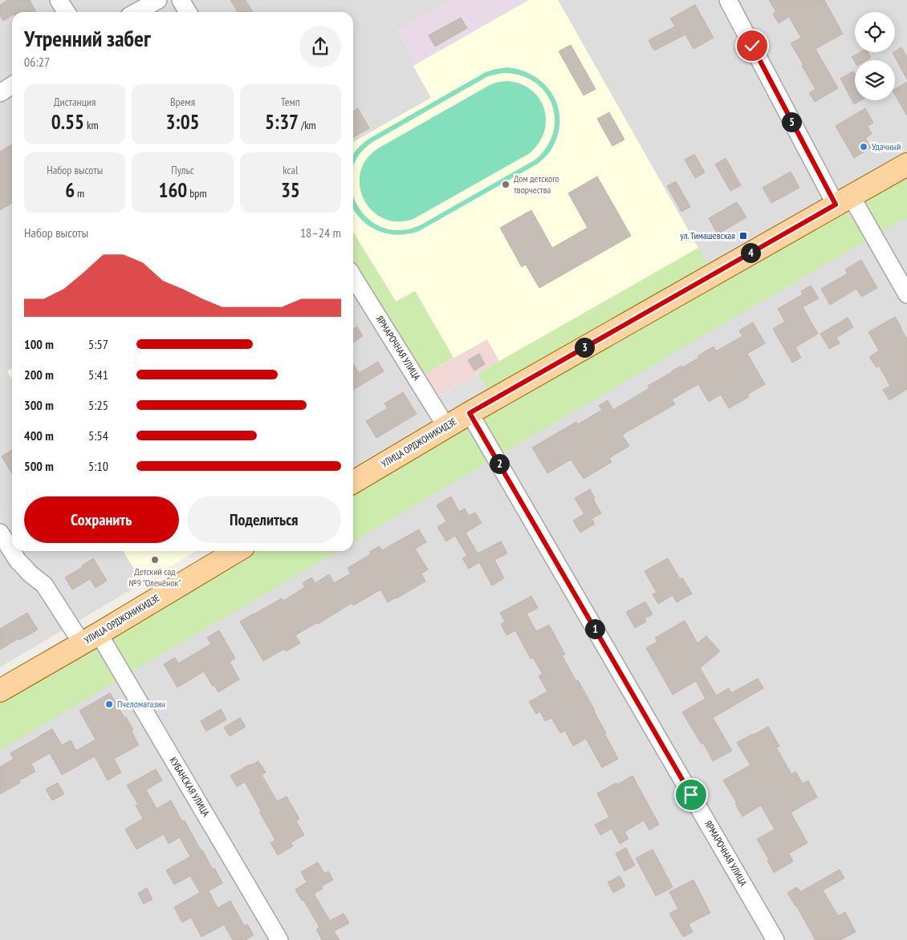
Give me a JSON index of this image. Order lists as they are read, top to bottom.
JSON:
{
  "streets": {
    "main road": ["УЛИЦА ОРДЖОНИКИДЗЕ"],
    "street": ["ЯРМАРОЧНАЯ УЛИЦА", "КУБАНСКАЯ УЛИЦА"]
  },
  "crossings": [
    ["ЯРМАРОЧНАЯ УЛИЦА", "УЛИЦА ОРДЖОНИКИДЗЕ"],
    ["УЛИЦА ОРДЖОНИКИДЗЕ", "КУБАНСКАЯ УЛИЦА"]
  ],
  "places": {
    "other": [
      "Удачный",
      "Дом детского творчества",
      "Детский сад №9 \"Оленёнок\"",
      "Пчеломагазин"
    ],
    "transit": ["ул. Тимашевская"]
  },
  "page": {
    "heading": ["Утренний забег", "06:27"],
    "stats": [
      ["Дистанция", "0.55 km"],
      ["Время", "3:05"],
      ["Темп", "5:37 /km"],
      ["Набор высоты", "6 m"],
      ["Пульс", "160 bpm"],
      ["kcal", "35"]
    ],
    "pins": [
      "5",
      "4",
      "3",
      "2",
      "1"
    ],
    "chart": ["Набор высоты", "18–24 m"],
    "list": [
      {
        "name": "100 m",
        "note": "5:57"
      },
      {
        "name": "200 m",
        "note": "5:41"
      },
      {
        "name": "300 m",
        "note": "5:25"
      },
      {
        "name": "400 m",
        "note": "5:54"
      },
      {
        "name": "500 m",
        "note": "5:10"
      }
    ],
    "buttons": ["Сохранить", "Поделиться"]
  }
}
